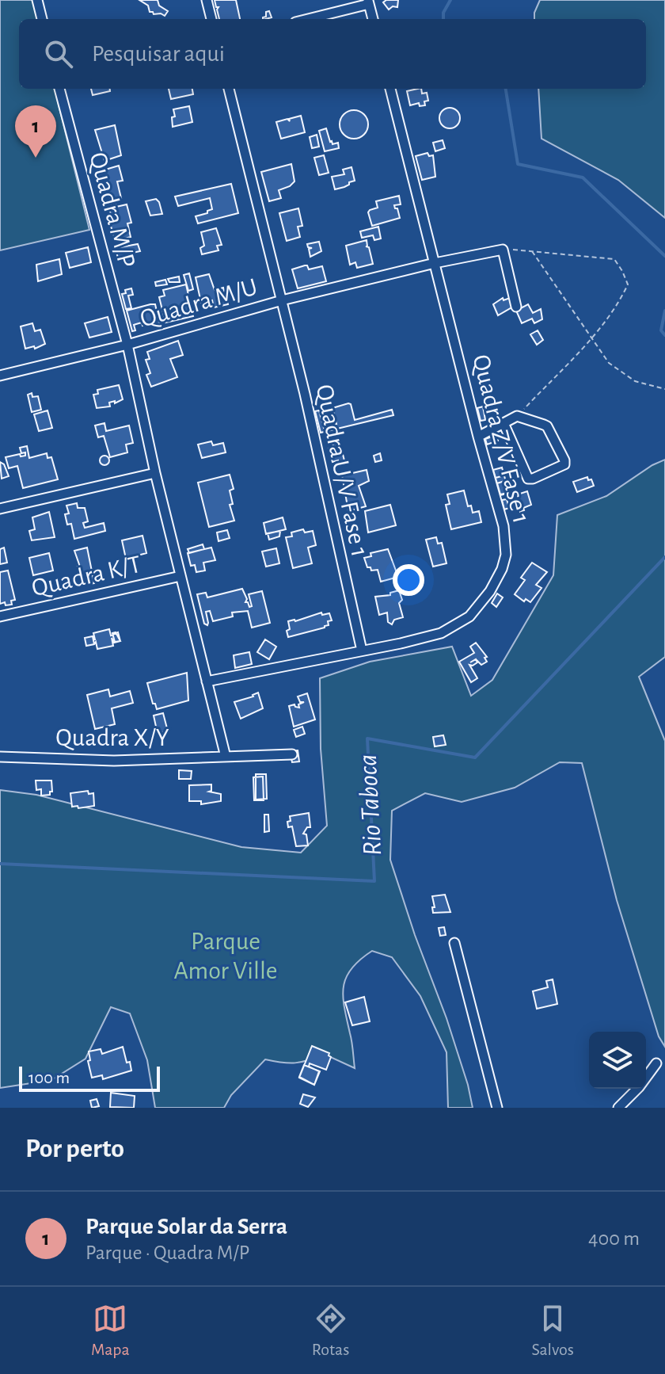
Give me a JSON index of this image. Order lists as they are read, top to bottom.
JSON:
{
  "streets": {
    "street": [
      "Quadra M/P",
      "Quadra M/U",
      "Quadra Z/V Fase 1",
      "Quadra U/V Fase 1",
      "Quadra K/T",
      "Quadra X/Y"
    ]
  },
  "crossings": [
    ["Quadra M/P", "Quadra M/U"],
    ["Quadra M/P", "Quadra Z/V Fase 1"],
    ["Quadra M/P", "Quadra K/T"],
    ["Quadra M/P", "Quadra X/Y"],
    ["Quadra M/U", "Quadra Z/V Fase 1"],
    ["Quadra M/U", "Quadra U/V Fase 1"],
    ["Quadra Z/V Fase 1", "Quadra U/V Fase 1"]
  ],
  "water": ["Rio Taboca"],
  "parks": ["Parque Amor Ville"],
  "scale_bar": "100 m",
  "page": {
    "search": "Pesquisar aqui",
    "pins": "1",
    "scale": "100 m",
    "heading": "Por perto",
    "list": [
      {
        "mark": "1",
        "name": "Parque Solar da Serra",
        "note": "Parque · Quadra M/P",
        "value": "400 m"
      }
    ],
    "nav": ["Mapa", "Rotas", "Salvos"]
  }
}
